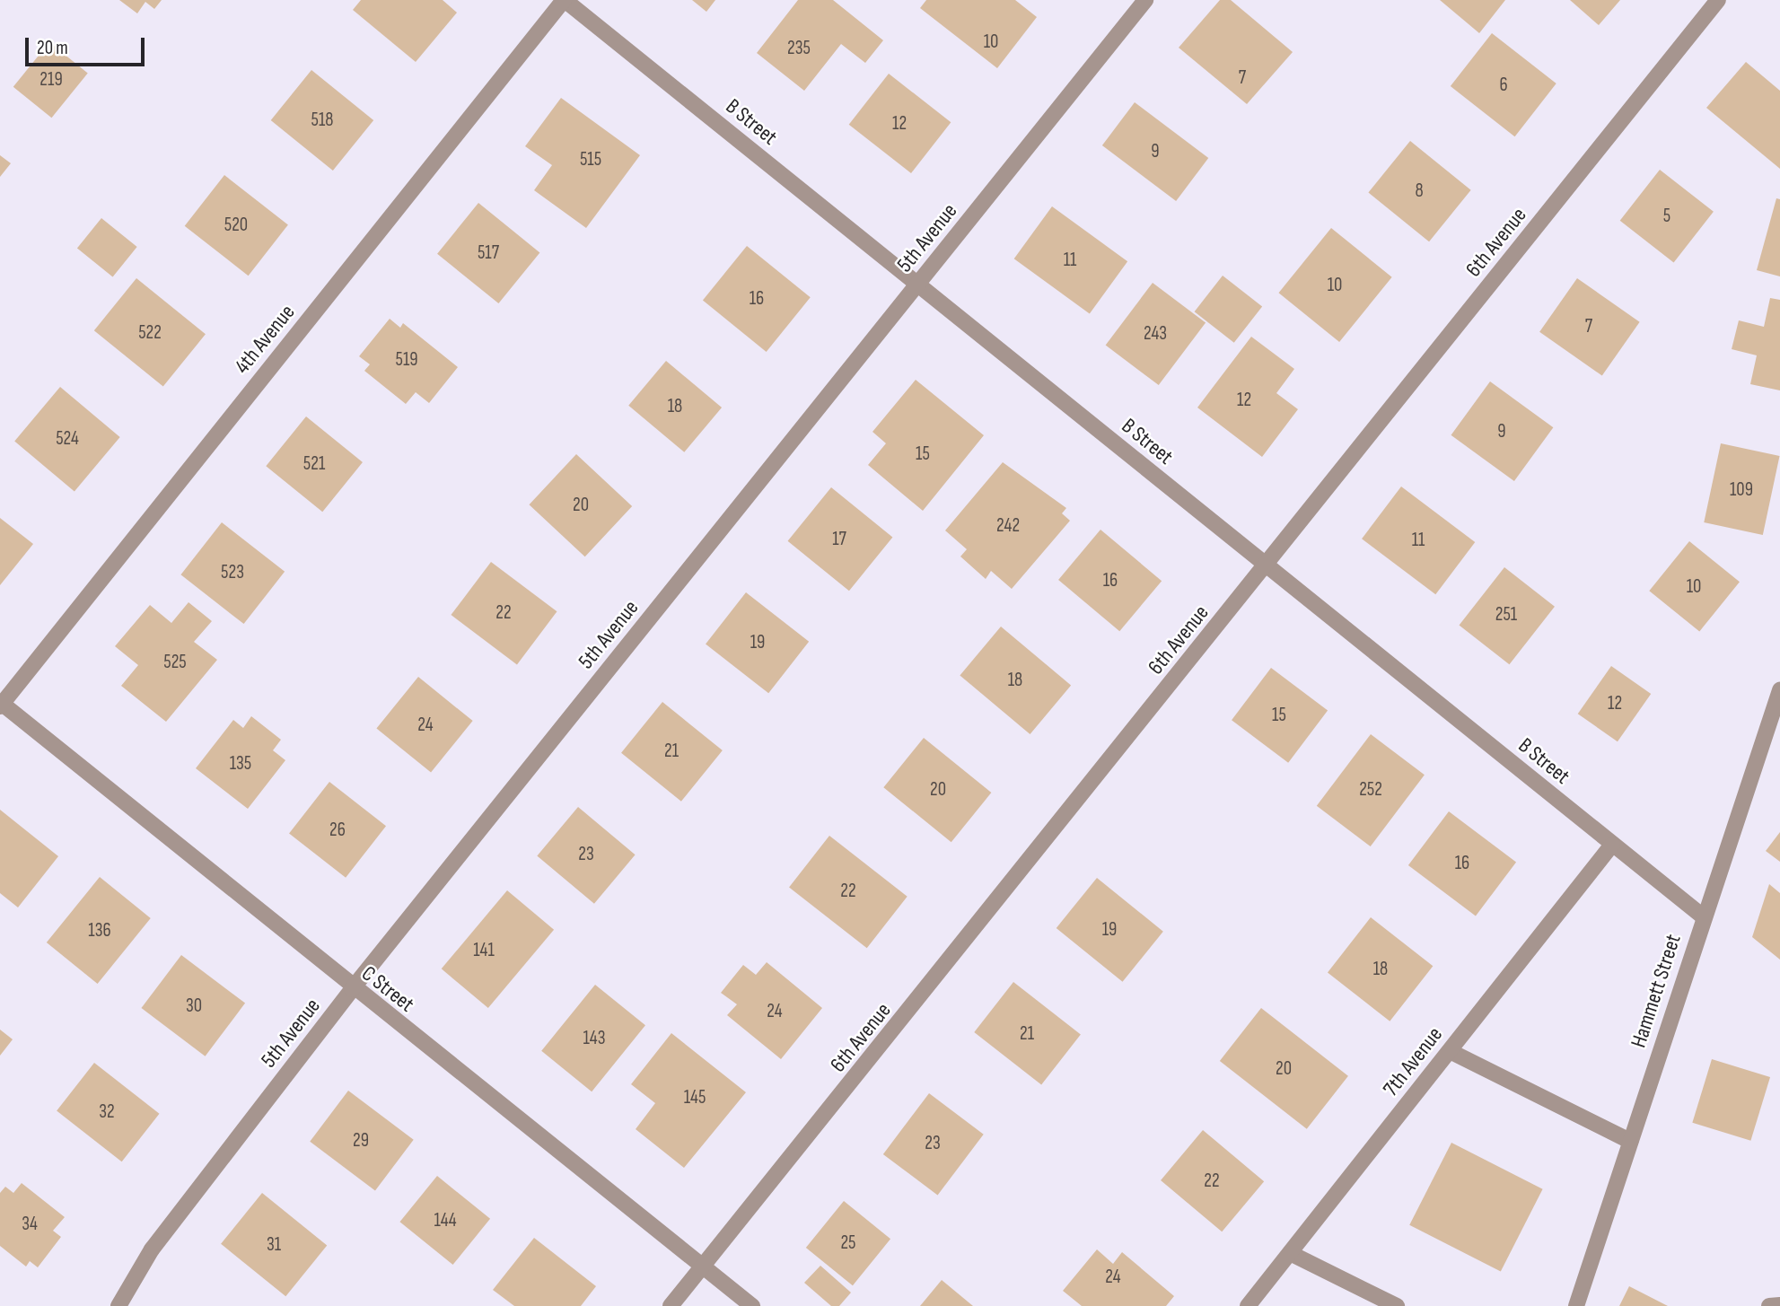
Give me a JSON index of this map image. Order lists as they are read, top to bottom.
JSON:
{
  "streets": {
    "street": [
      "B Street",
      "5th Avenue",
      "6th Avenue",
      "4th Avenue",
      "C Street",
      "Hammett Street",
      "7th Avenue"
    ]
  },
  "crossings": [
    ["B Street", "5th Avenue"],
    ["B Street", "6th Avenue"],
    ["B Street", "4th Avenue"],
    ["B Street", "Hammett Street"],
    ["B Street", "7th Avenue"],
    ["5th Avenue", "C Street"],
    ["6th Avenue", "C Street"],
    ["4th Avenue", "C Street"]
  ],
  "house_numbers": [
    "10",
    "235",
    "7",
    "219",
    "6",
    "518",
    "12",
    "9",
    "515",
    "8",
    "5",
    "520",
    "517",
    "11",
    "10",
    "16",
    "7",
    "522",
    "243",
    "519",
    "12",
    "18",
    "9",
    "524",
    "15",
    "521",
    "109",
    "20",
    "242",
    "17",
    "11",
    "523",
    "16",
    "10",
    "22",
    "251",
    "19",
    "525",
    "18",
    "12",
    "15",
    "24",
    "21",
    "135",
    "20",
    "252",
    "26",
    "23",
    "16",
    "22",
    "19",
    "136",
    "141",
    "18",
    "30",
    "24",
    "21",
    "143",
    "20",
    "145",
    "32",
    "29",
    "23",
    "22",
    "144",
    "34",
    "25",
    "31",
    "24"
  ],
  "scale_bar": "20 m"
}
